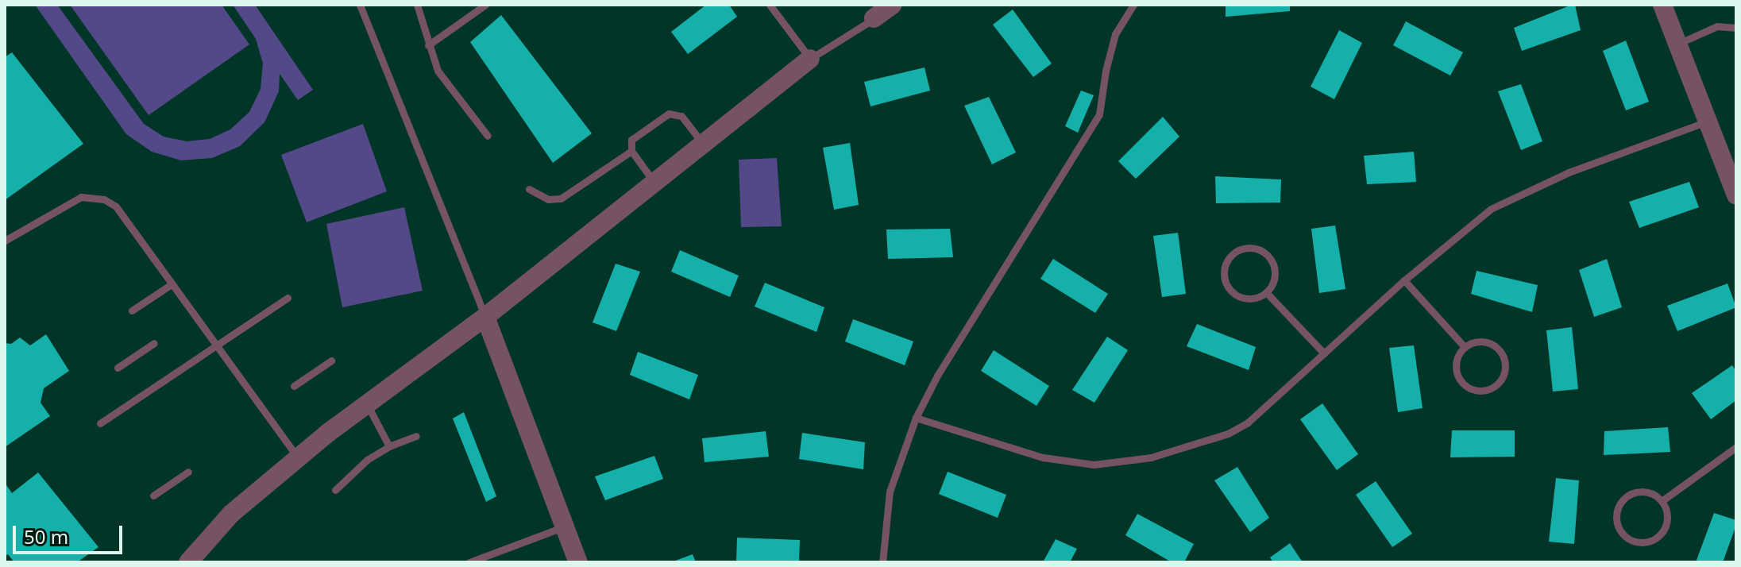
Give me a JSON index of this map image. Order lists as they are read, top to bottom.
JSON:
{
  "scale_bar": "50 m"
}
